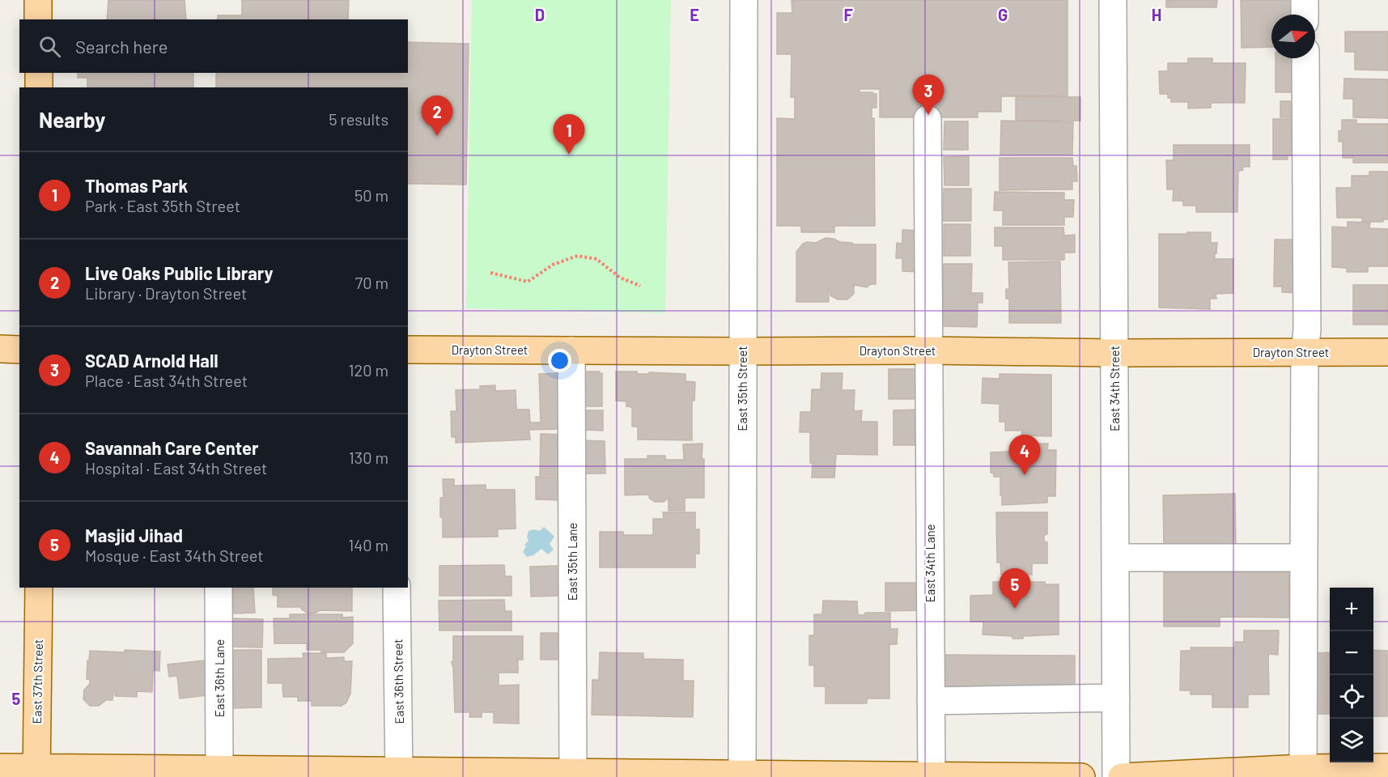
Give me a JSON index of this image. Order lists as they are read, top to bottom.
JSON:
{
  "streets": {
    "main road": ["Drayton Street", "East 37th Street"],
    "street": [
      "East 35th Street",
      "East 34th Street",
      "East 35th Lane",
      "East 34th Lane",
      "East 36th Lane",
      "East 36th Street"
    ]
  },
  "crossings": [
    ["Drayton Street", "East 35th Street"],
    ["Drayton Street", "East 34th Street"],
    ["Drayton Street", "East 35th Lane"],
    ["Drayton Street", "East 34th Lane"]
  ],
  "north": "right",
  "page": {
    "search": "Search here",
    "pins": [
      "3",
      "2",
      "1",
      "4",
      "5"
    ],
    "heading": ["Nearby", "5 results"],
    "list": [
      {
        "mark": "1",
        "name": "Thomas Park",
        "note": "Park · East 35th Street",
        "value": "50 m"
      },
      {
        "mark": "2",
        "name": "Live Oaks Public Library",
        "note": "Library · Drayton Street",
        "value": "70 m"
      },
      {
        "mark": "3",
        "name": "SCAD Arnold Hall",
        "note": "Place · East 34th Street",
        "value": "120 m"
      },
      {
        "mark": "4",
        "name": "Savannah Care Center",
        "note": "Hospital · East 34th Street",
        "value": "130 m"
      },
      {
        "mark": "5",
        "name": "Masjid Jihad",
        "note": "Mosque · East 34th Street",
        "value": "140 m"
      }
    ],
    "map_buttons": ["+", "−"]
  },
  "grid": {
    "columns": [
      "D",
      "E",
      "F",
      "G",
      "H"
    ],
    "rows": ["5"]
  }
}
